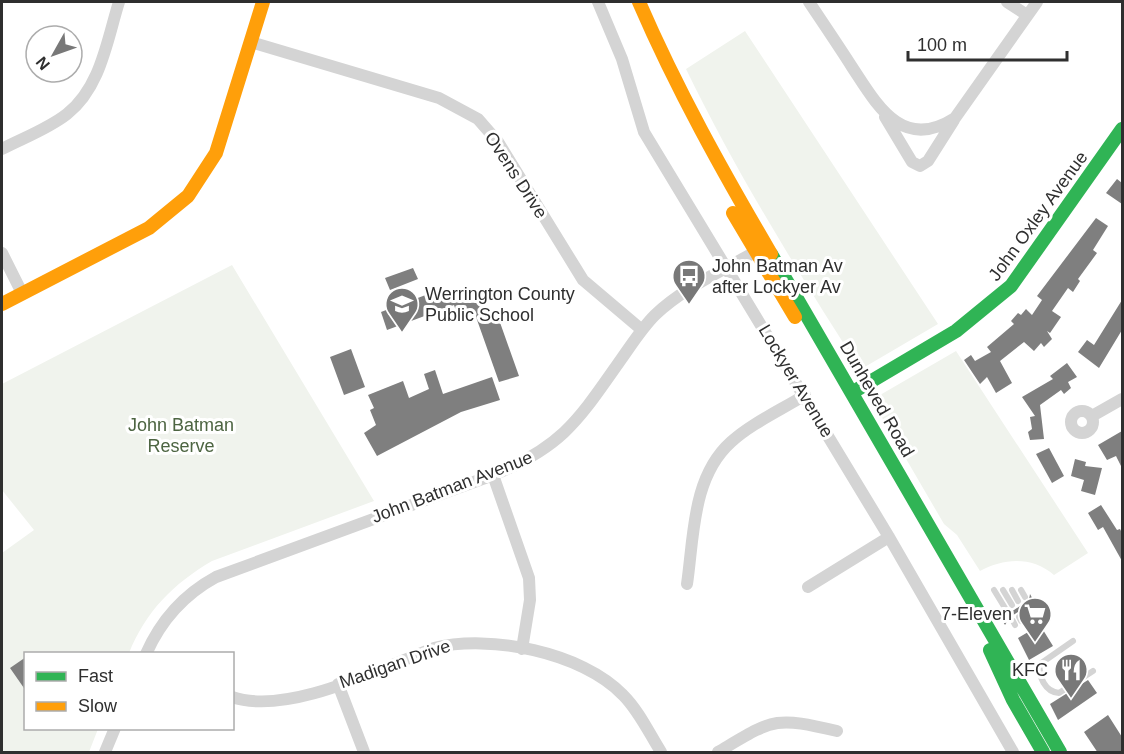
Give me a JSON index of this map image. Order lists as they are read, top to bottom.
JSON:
{
  "streets": {
    "main road": ["John Oxley Avenue", "Dunheved Road"],
    "street": [
      "Ovens Drive",
      "Lockyer Avenue",
      "John Batman Avenue",
      "Madigan Drive"
    ]
  },
  "crossings": [
    ["Ovens Drive", "John Batman Avenue"],
    ["John Oxley Avenue", "Dunheved Road"],
    ["Lockyer Avenue", "John Batman Avenue"],
    ["Dunheved Road", "John Batman Avenue"]
  ],
  "parks": ["John Batman Reserve"],
  "places": {
    "bus stop": ["John Batman Av after Lockyer Av"],
    "school or university": ["Werrington County Public School"],
    "supermarket": ["7-Eleven"],
    "restaurant": ["KFC"]
  },
  "legend": ["Fast", "Slow"],
  "scale_bar": "100 m",
  "north": "bottom left"
}
